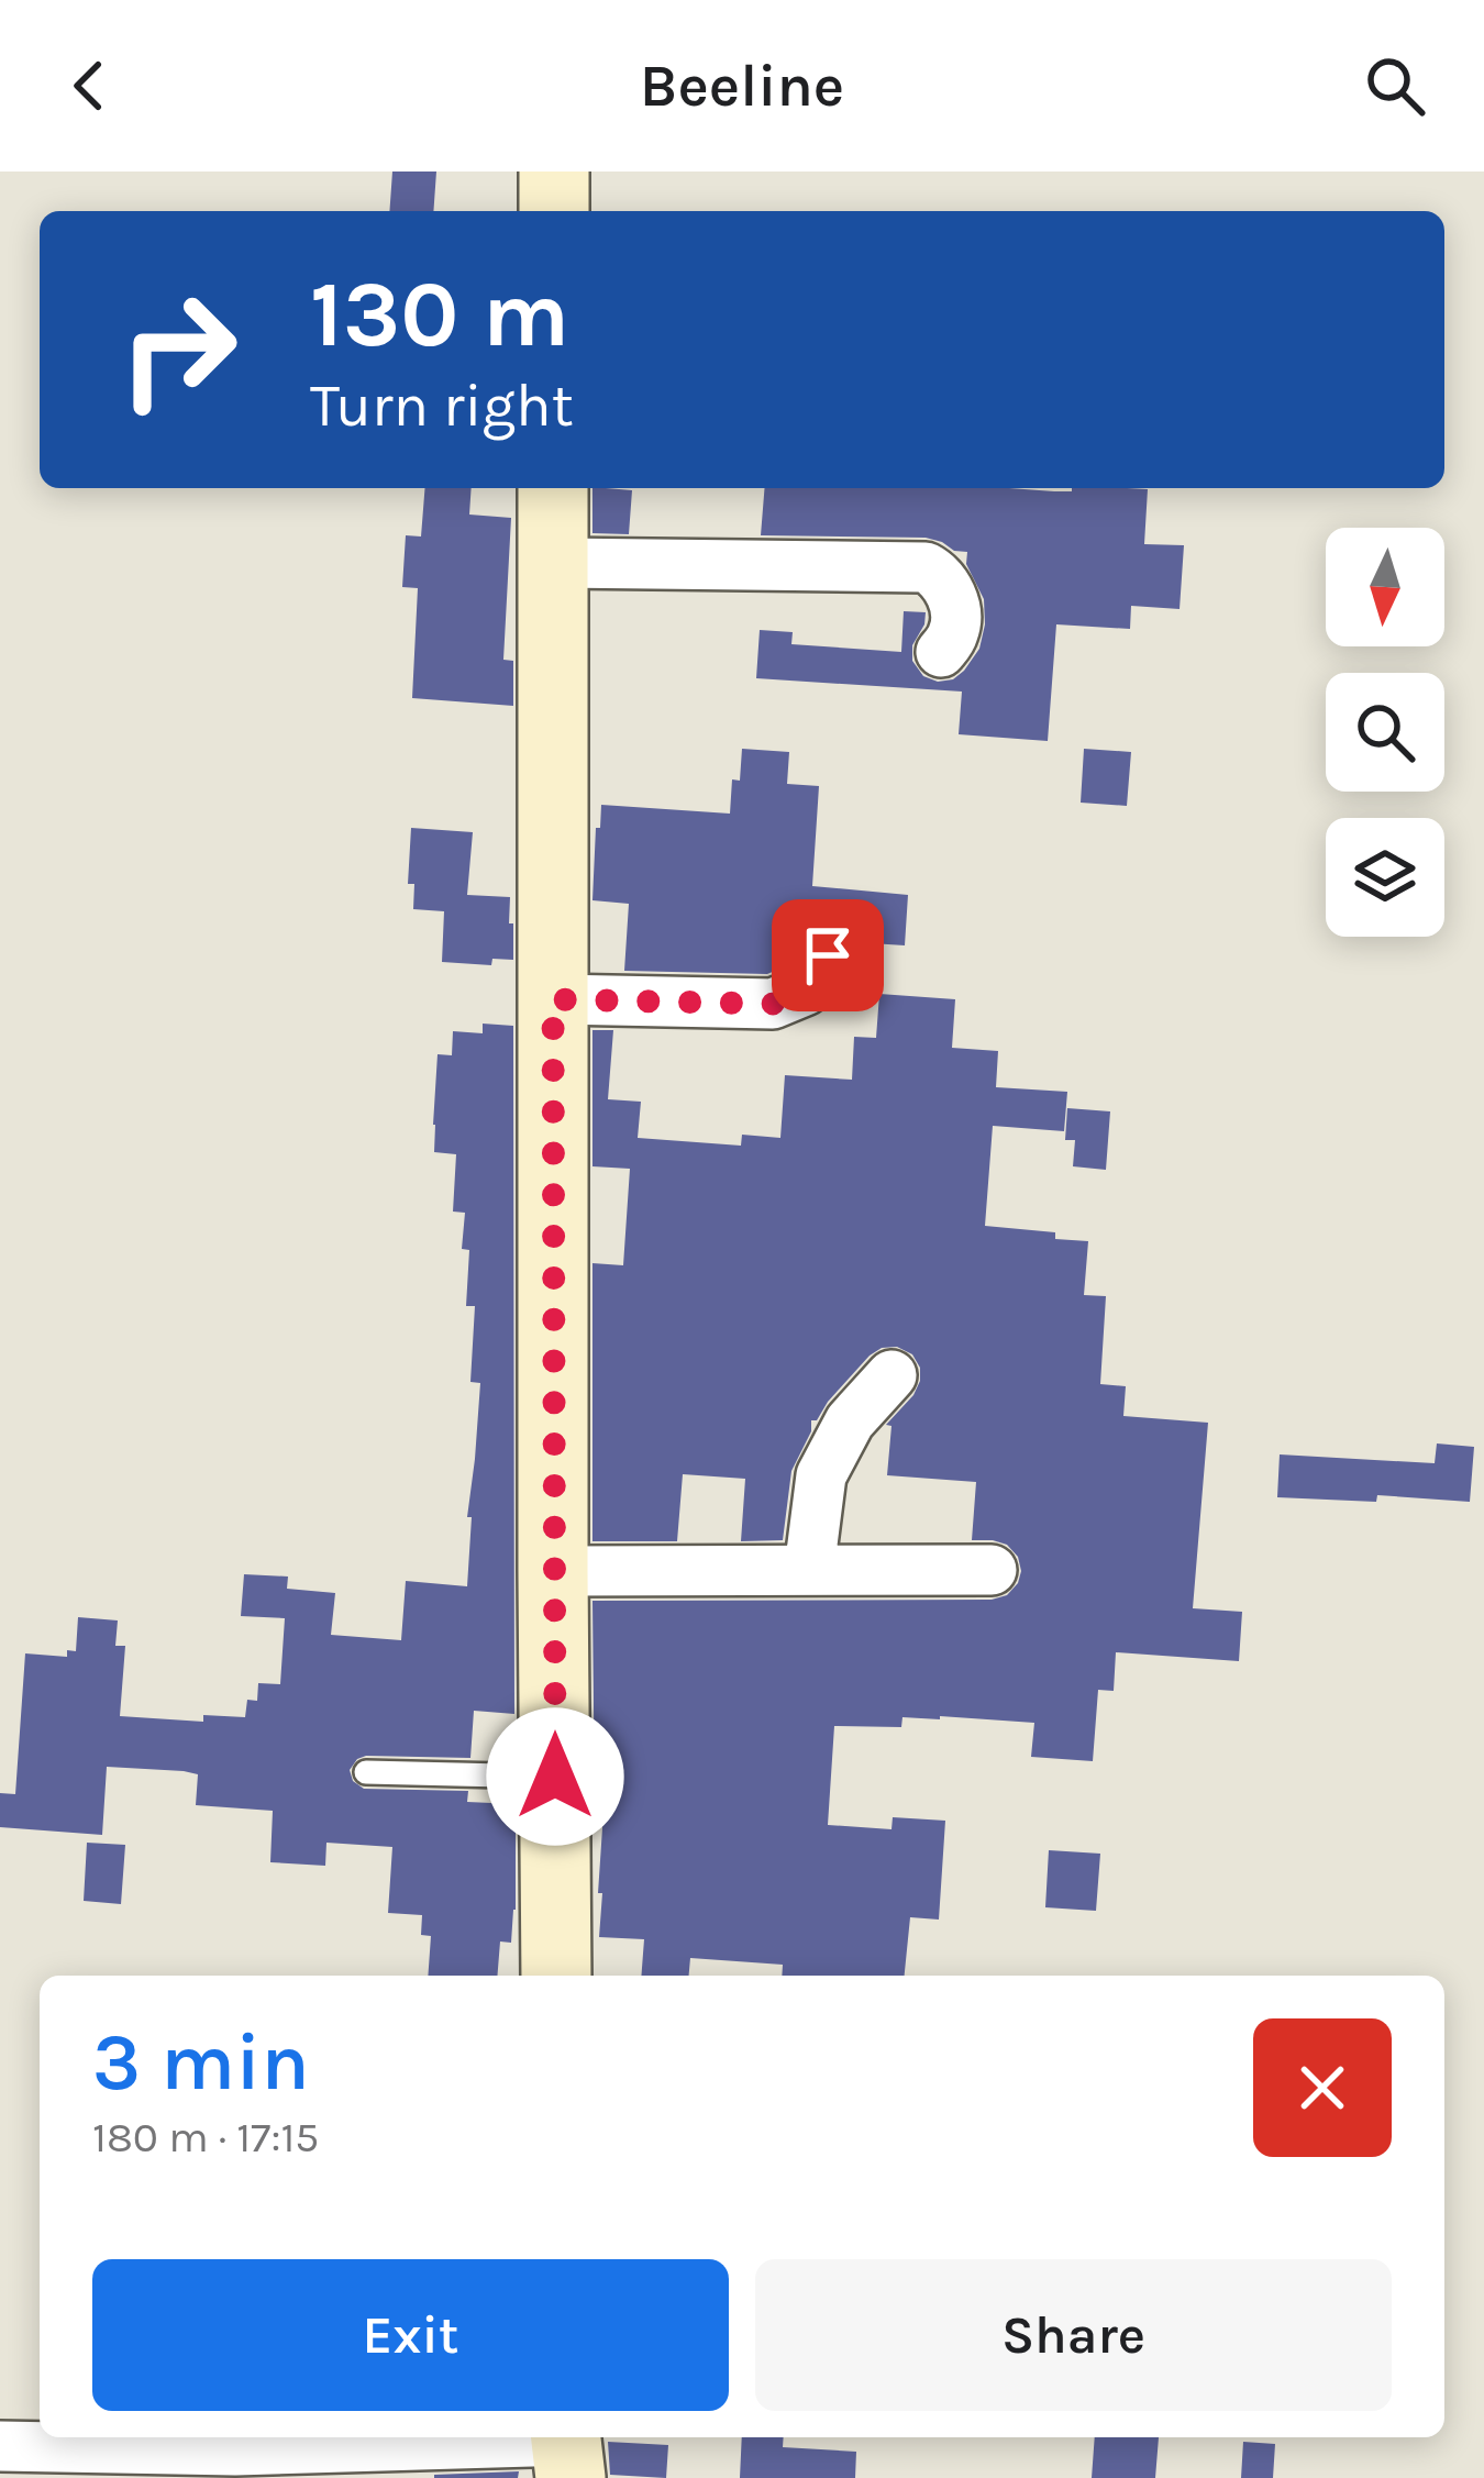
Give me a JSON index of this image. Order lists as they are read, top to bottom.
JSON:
{
  "north": "bottom",
  "page": {
    "header": "Beeline",
    "turn": ["130 m", "Turn right"],
    "heading": ["3 min", "180 m · 17:15"],
    "buttons": ["Exit", "Share"]
  }
}
